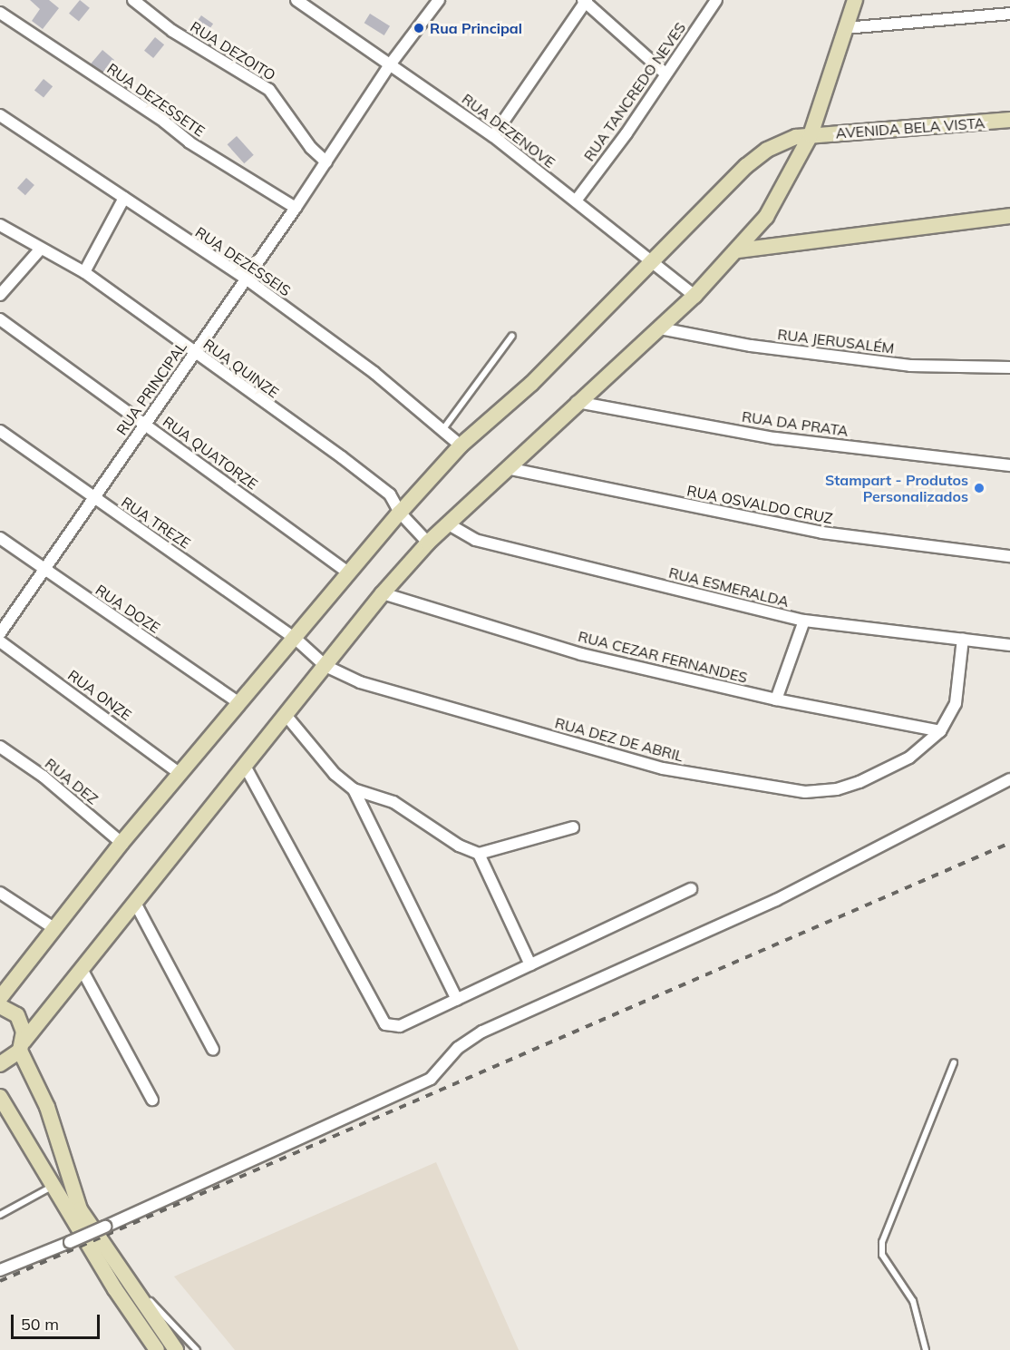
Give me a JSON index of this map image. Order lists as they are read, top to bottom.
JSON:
{
  "streets": {
    "street": [
      "RUA DEZOITO",
      "RUA TANCREDO NEVES",
      "RUA DEZESSETE",
      "AVENIDA BELA VISTA",
      "RUA DEZENOVE",
      "RUA DEZESSEIS",
      "RUA JERUSALÉM",
      "RUA QUINZE",
      "RUA PRINCIPAL",
      "RUA DA PRATA",
      "RUA QUATORZE",
      "RUA OSVALDO CRUZ",
      "RUA TREZE",
      "RUA ESMERALDA",
      "RUA DOZE",
      "RUA CEZAR FERNANDES",
      "RUA ONZE",
      "RUA DEZ DE ABRIL",
      "RUA DEZ"
    ]
  },
  "crossings": [
    ["RUA DEZOITO", "RUA PRINCIPAL"],
    ["RUA TANCREDO NEVES", "RUA DEZENOVE"],
    ["RUA DEZESSETE", "RUA PRINCIPAL"],
    ["AVENIDA BELA VISTA", "RUA DEZENOVE"],
    ["AVENIDA BELA VISTA", "RUA DEZESSEIS"],
    ["AVENIDA BELA VISTA", "RUA QUINZE"],
    ["AVENIDA BELA VISTA", "RUA QUATORZE"],
    ["AVENIDA BELA VISTA", "RUA TREZE"],
    ["AVENIDA BELA VISTA", "RUA DOZE"],
    ["AVENIDA BELA VISTA", "RUA ONZE"],
    ["AVENIDA BELA VISTA", "RUA DEZ DE ABRIL"],
    ["AVENIDA BELA VISTA", "RUA DEZ"],
    ["RUA DEZENOVE", "RUA PRINCIPAL"],
    ["RUA DEZESSEIS", "RUA PRINCIPAL"],
    ["RUA QUINZE", "RUA PRINCIPAL"],
    ["RUA PRINCIPAL", "RUA QUATORZE"],
    ["RUA PRINCIPAL", "RUA TREZE"],
    ["RUA PRINCIPAL", "RUA DOZE"],
    ["RUA TREZE", "RUA DEZ DE ABRIL"],
    ["RUA ESMERALDA", "RUA DEZ DE ABRIL"],
    ["RUA CEZAR FERNANDES", "RUA DEZ DE ABRIL"]
  ],
  "places": ["Rua Principal", "Stampart - Produtos Personalizados"],
  "scale_bar": "50 m"
}
